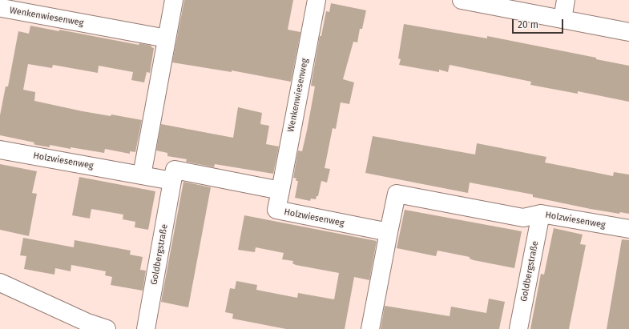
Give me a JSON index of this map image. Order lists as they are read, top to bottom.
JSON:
{
  "streets": {
    "street": ["Wenkenwiesenweg", "Holzwiesenweg", "Goldbergstraße"]
  },
  "crossings": [
    ["Wenkenwiesenweg", "Holzwiesenweg"],
    ["Holzwiesenweg", "Goldbergstraße"]
  ],
  "scale_bar": "20 m"
}
